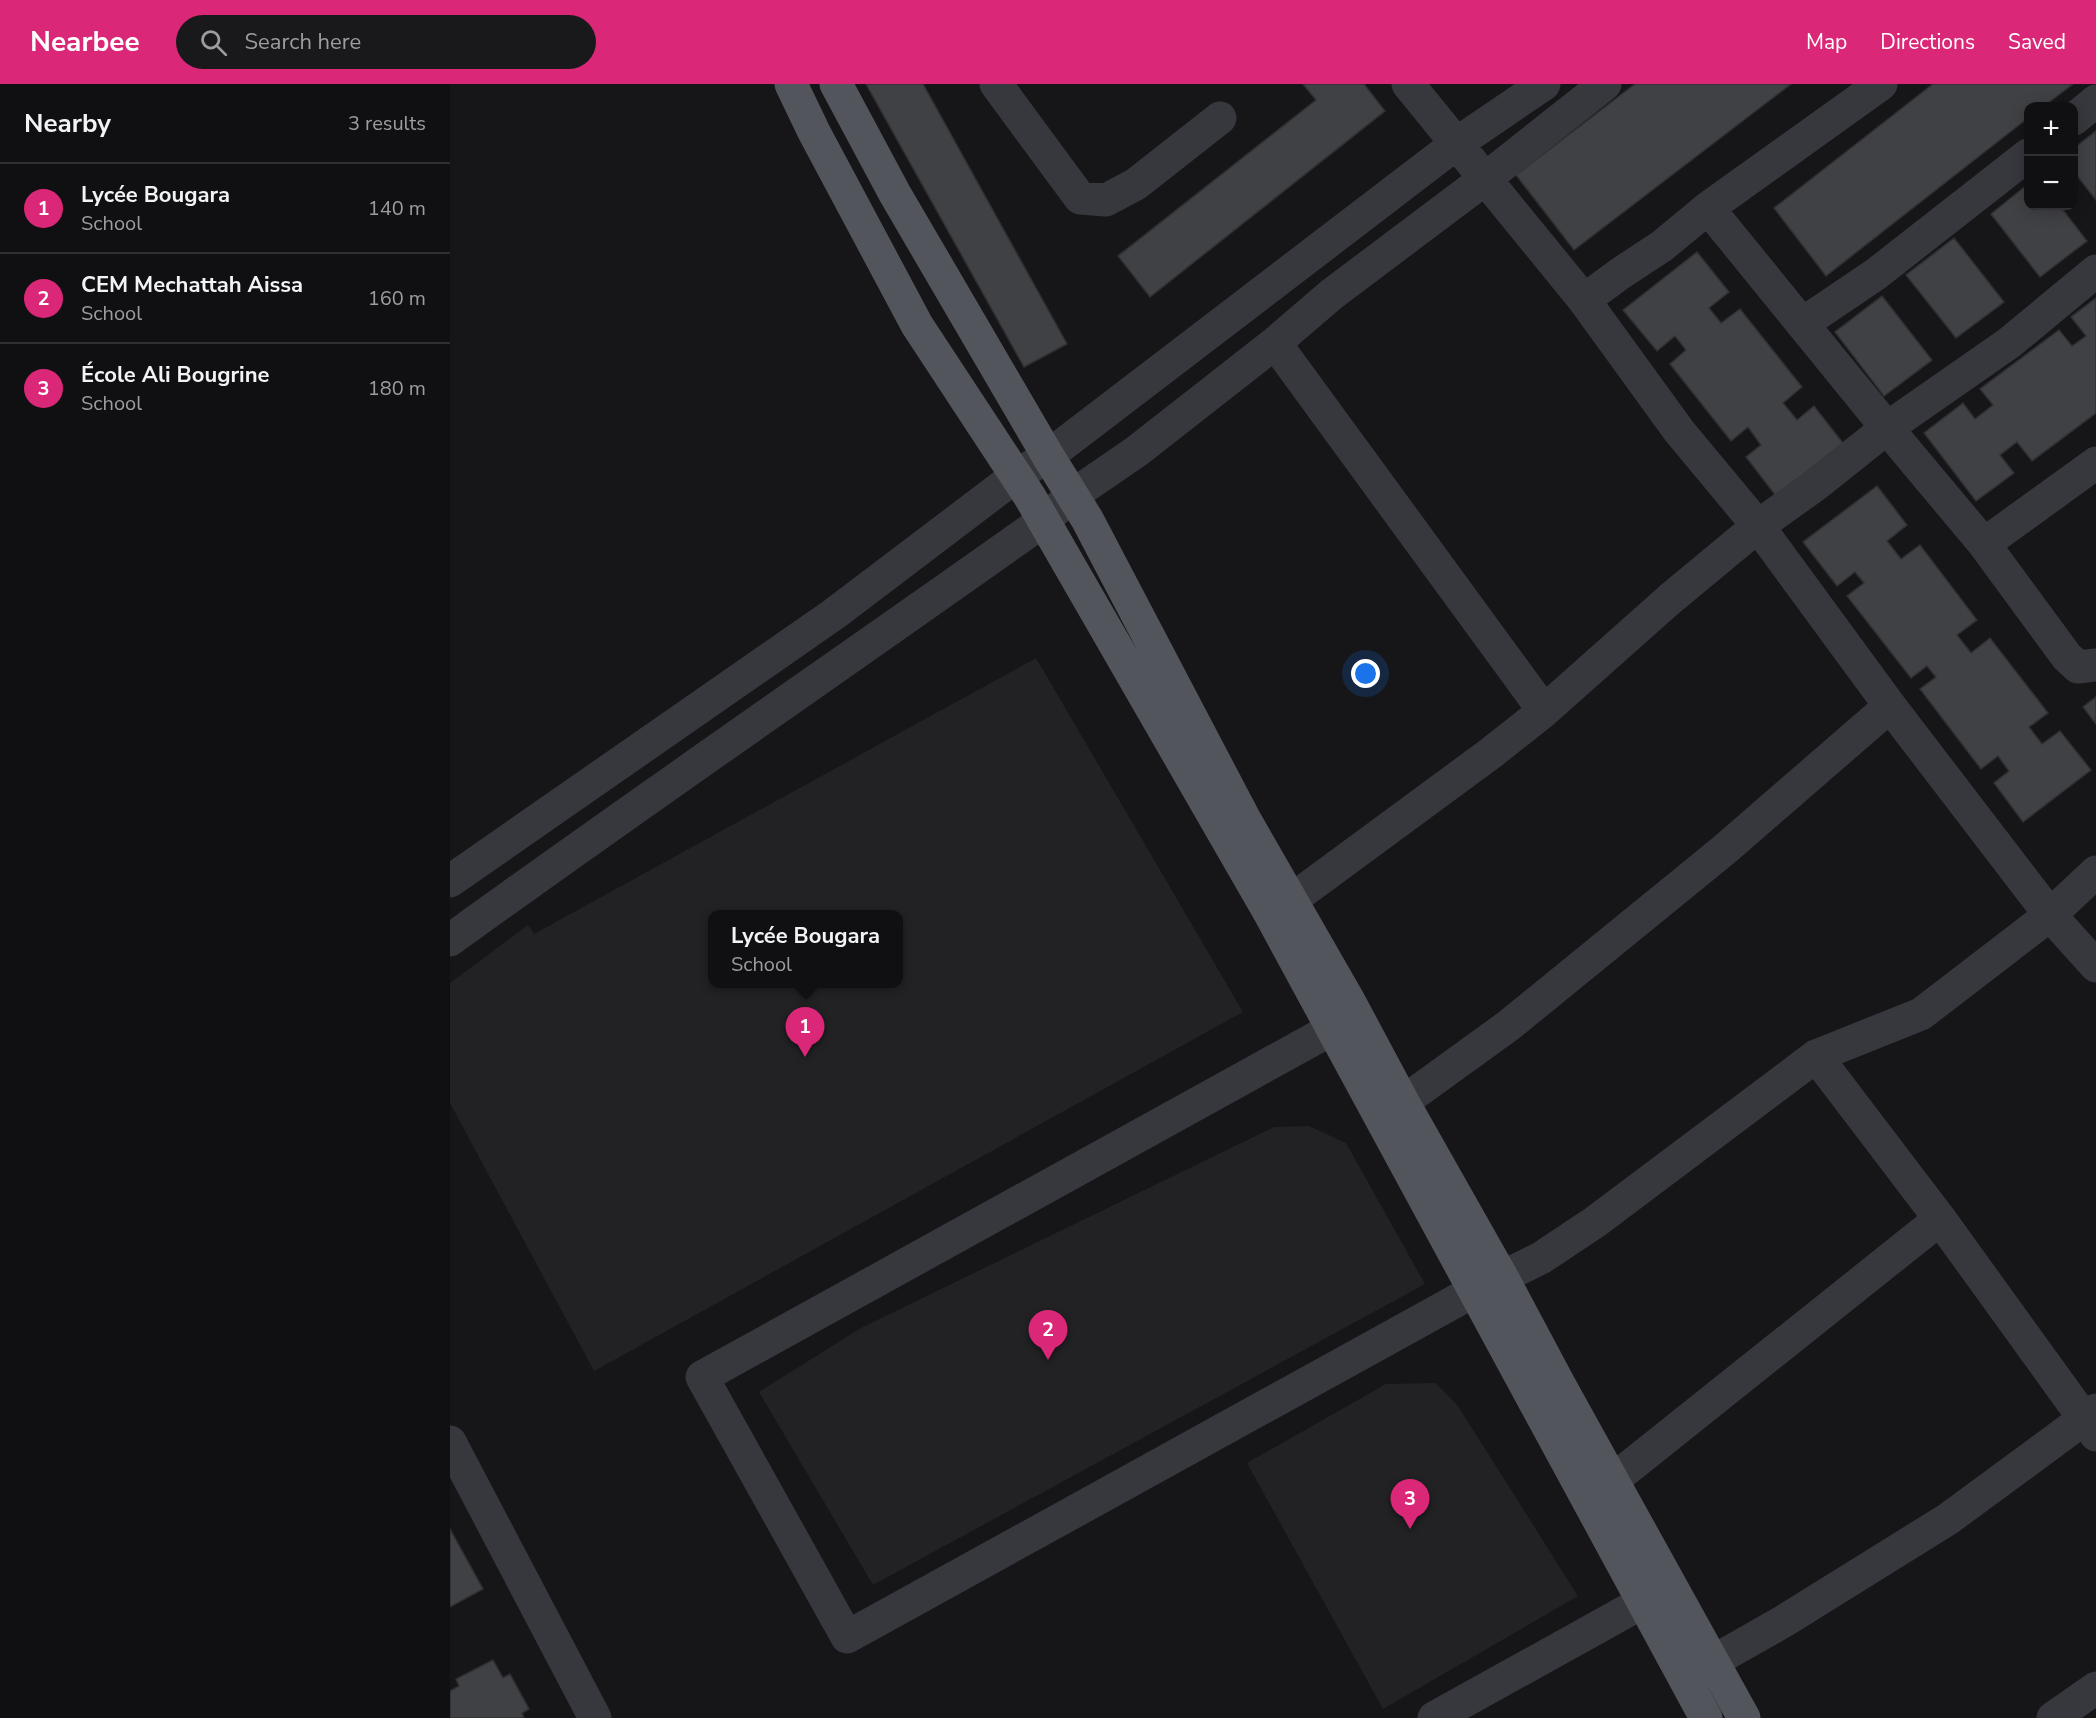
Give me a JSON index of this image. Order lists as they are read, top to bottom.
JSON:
{
  "page": {
    "header": "Nearbee",
    "search": "Search here",
    "nav": ["Map", "Directions", "Saved"],
    "heading": ["Nearby", "3 results"],
    "map_buttons": ["+", "−"],
    "list": [
      {
        "mark": "1",
        "name": "Lycée Bougara",
        "note": "School",
        "value": "140 m"
      },
      {
        "mark": "2",
        "name": "CEM Mechattah Aissa",
        "note": "School",
        "value": "160 m"
      },
      {
        "mark": "3",
        "name": "École Ali Bougrine",
        "note": "School",
        "value": "180 m"
      }
    ],
    "popup": ["Lycée Bougara", "School"],
    "pins": ["1", "2", "3"]
  }
}
